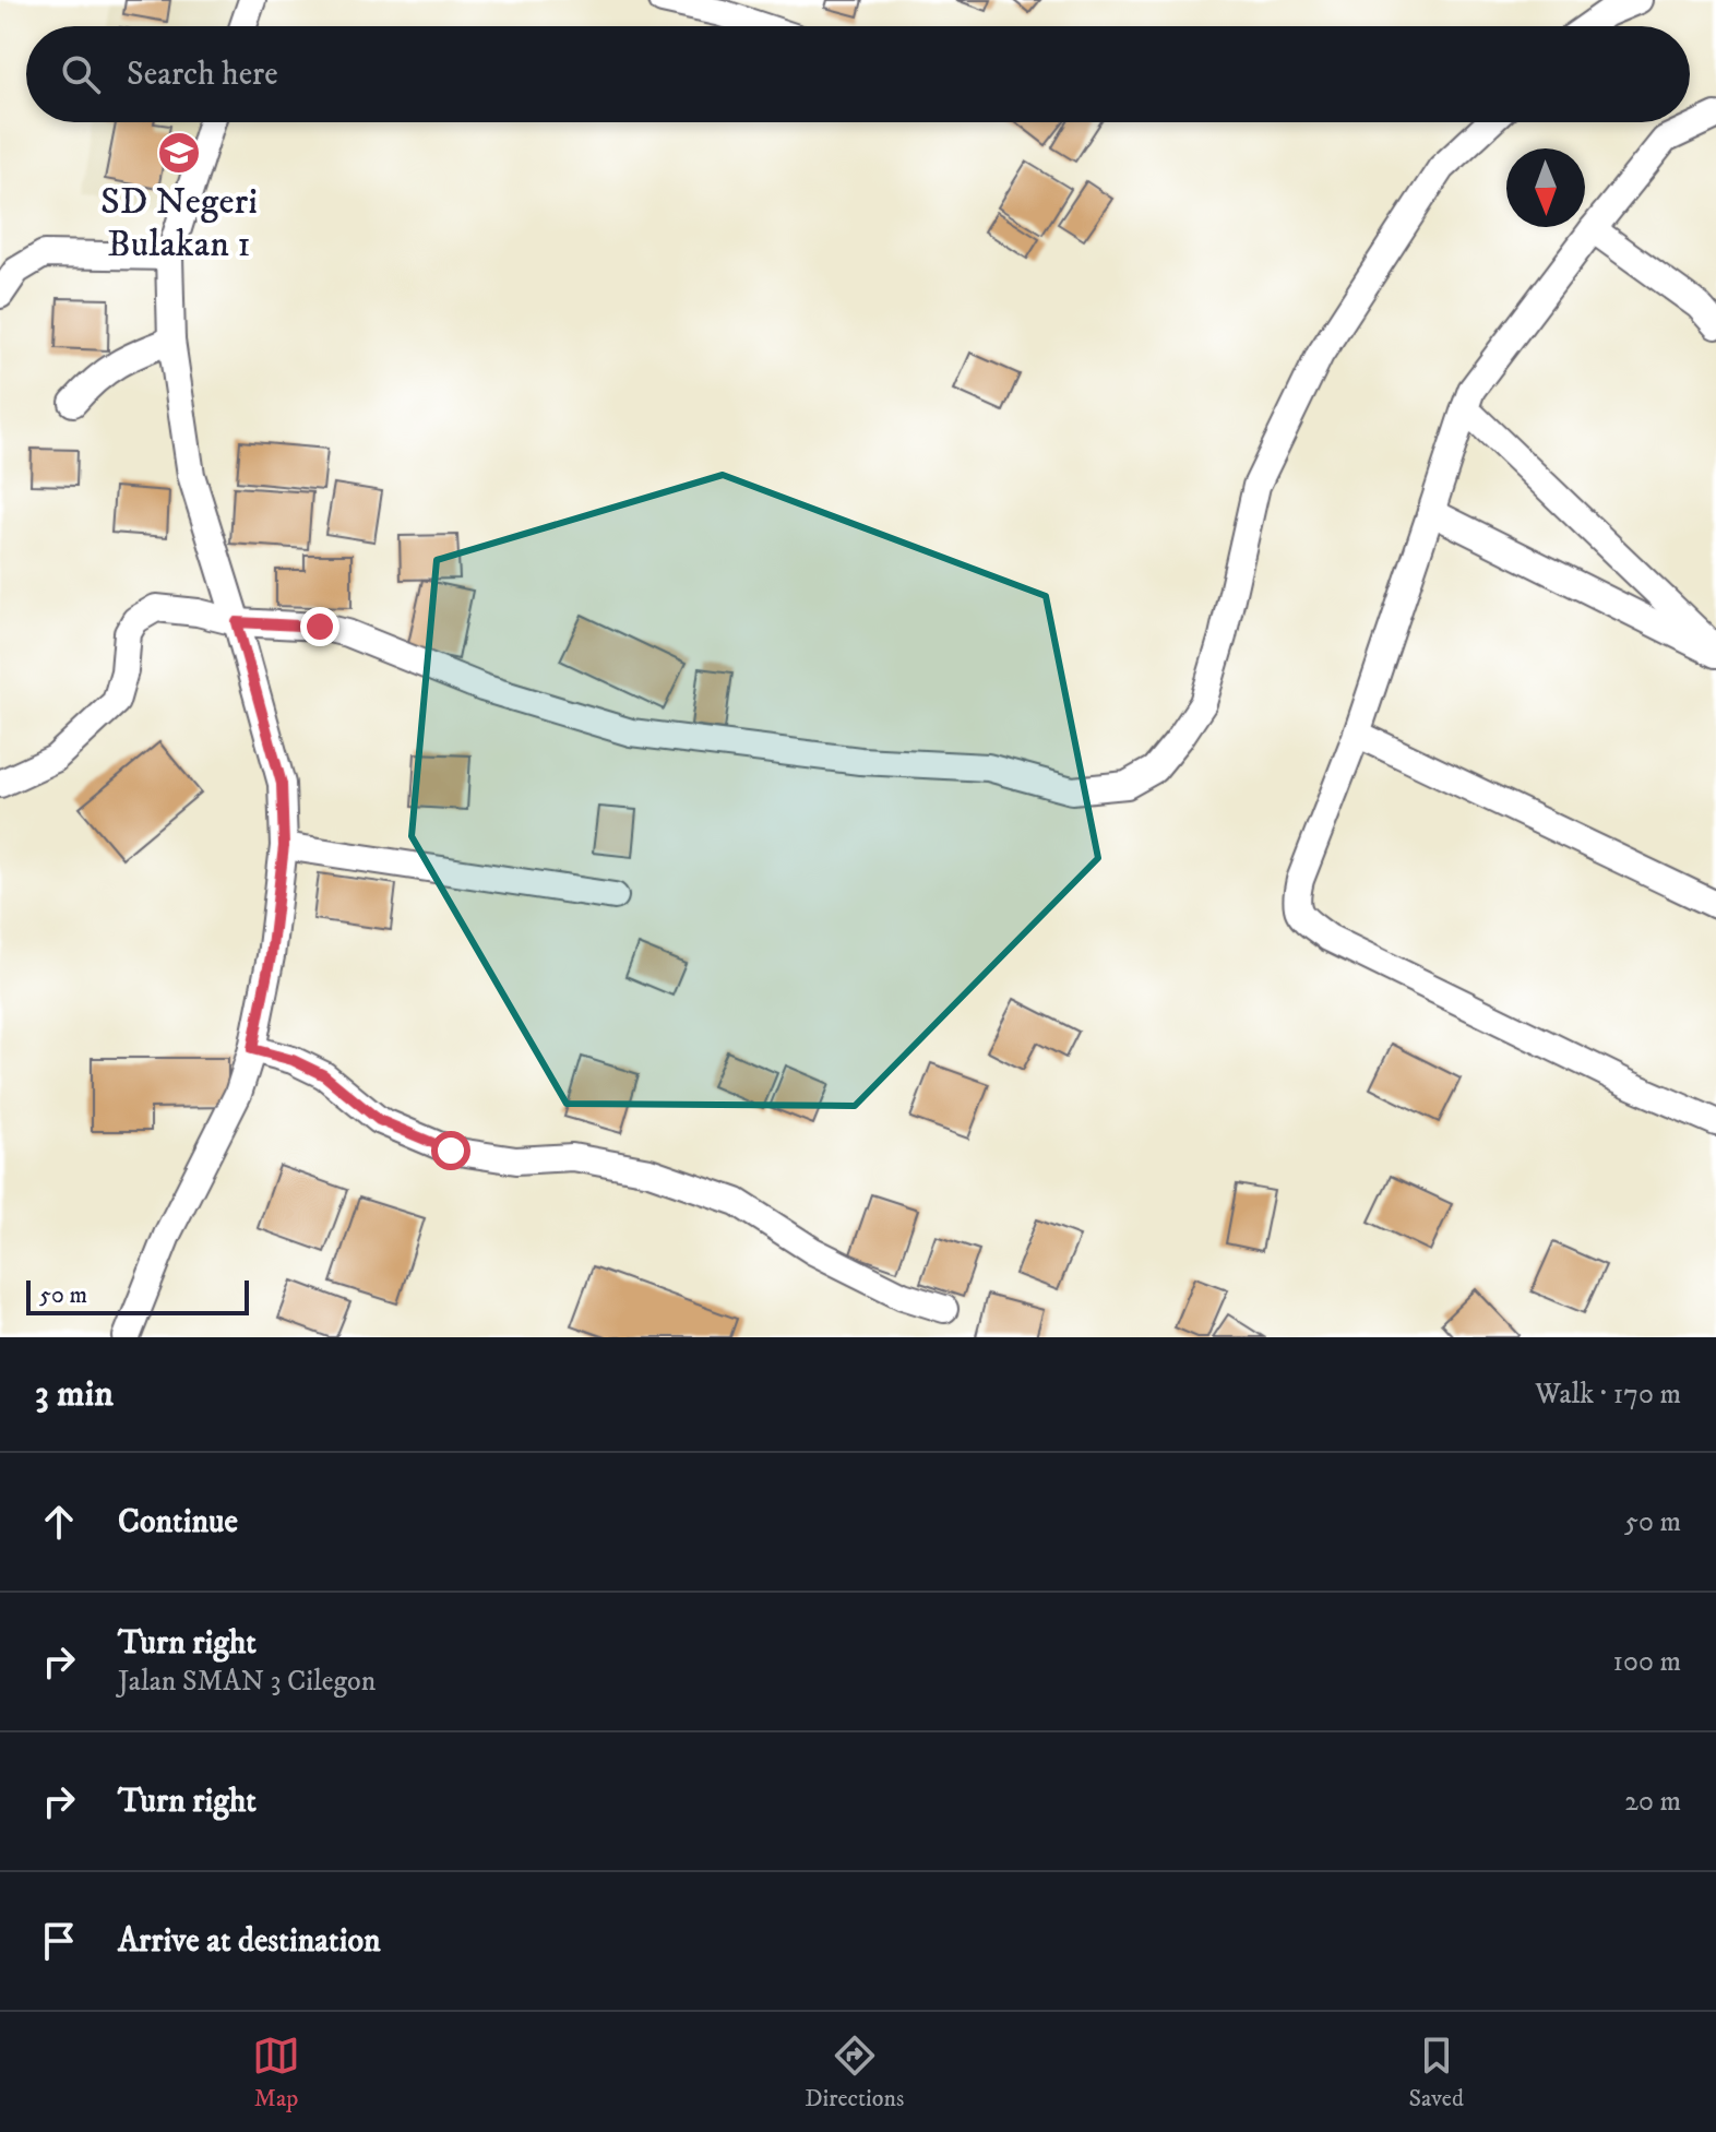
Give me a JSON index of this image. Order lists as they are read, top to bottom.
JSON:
{
  "places": {
    "school or university": ["SD Negeri Bulakan 1"]
  },
  "scale_bar": "50 m",
  "north": "bottom",
  "page": {
    "search": "Search here",
    "scale": "50 m",
    "heading": ["3 min", "Walk · 170 m"],
    "list": [
      ["Continue", "50 m"],
      ["Turn right", "Jalan SMAN 3 Cilegon", "100 m"],
      ["Turn right", "20 m"],
      "Arrive at destination"
    ],
    "nav": ["Map", "Directions", "Saved"]
  }
}
